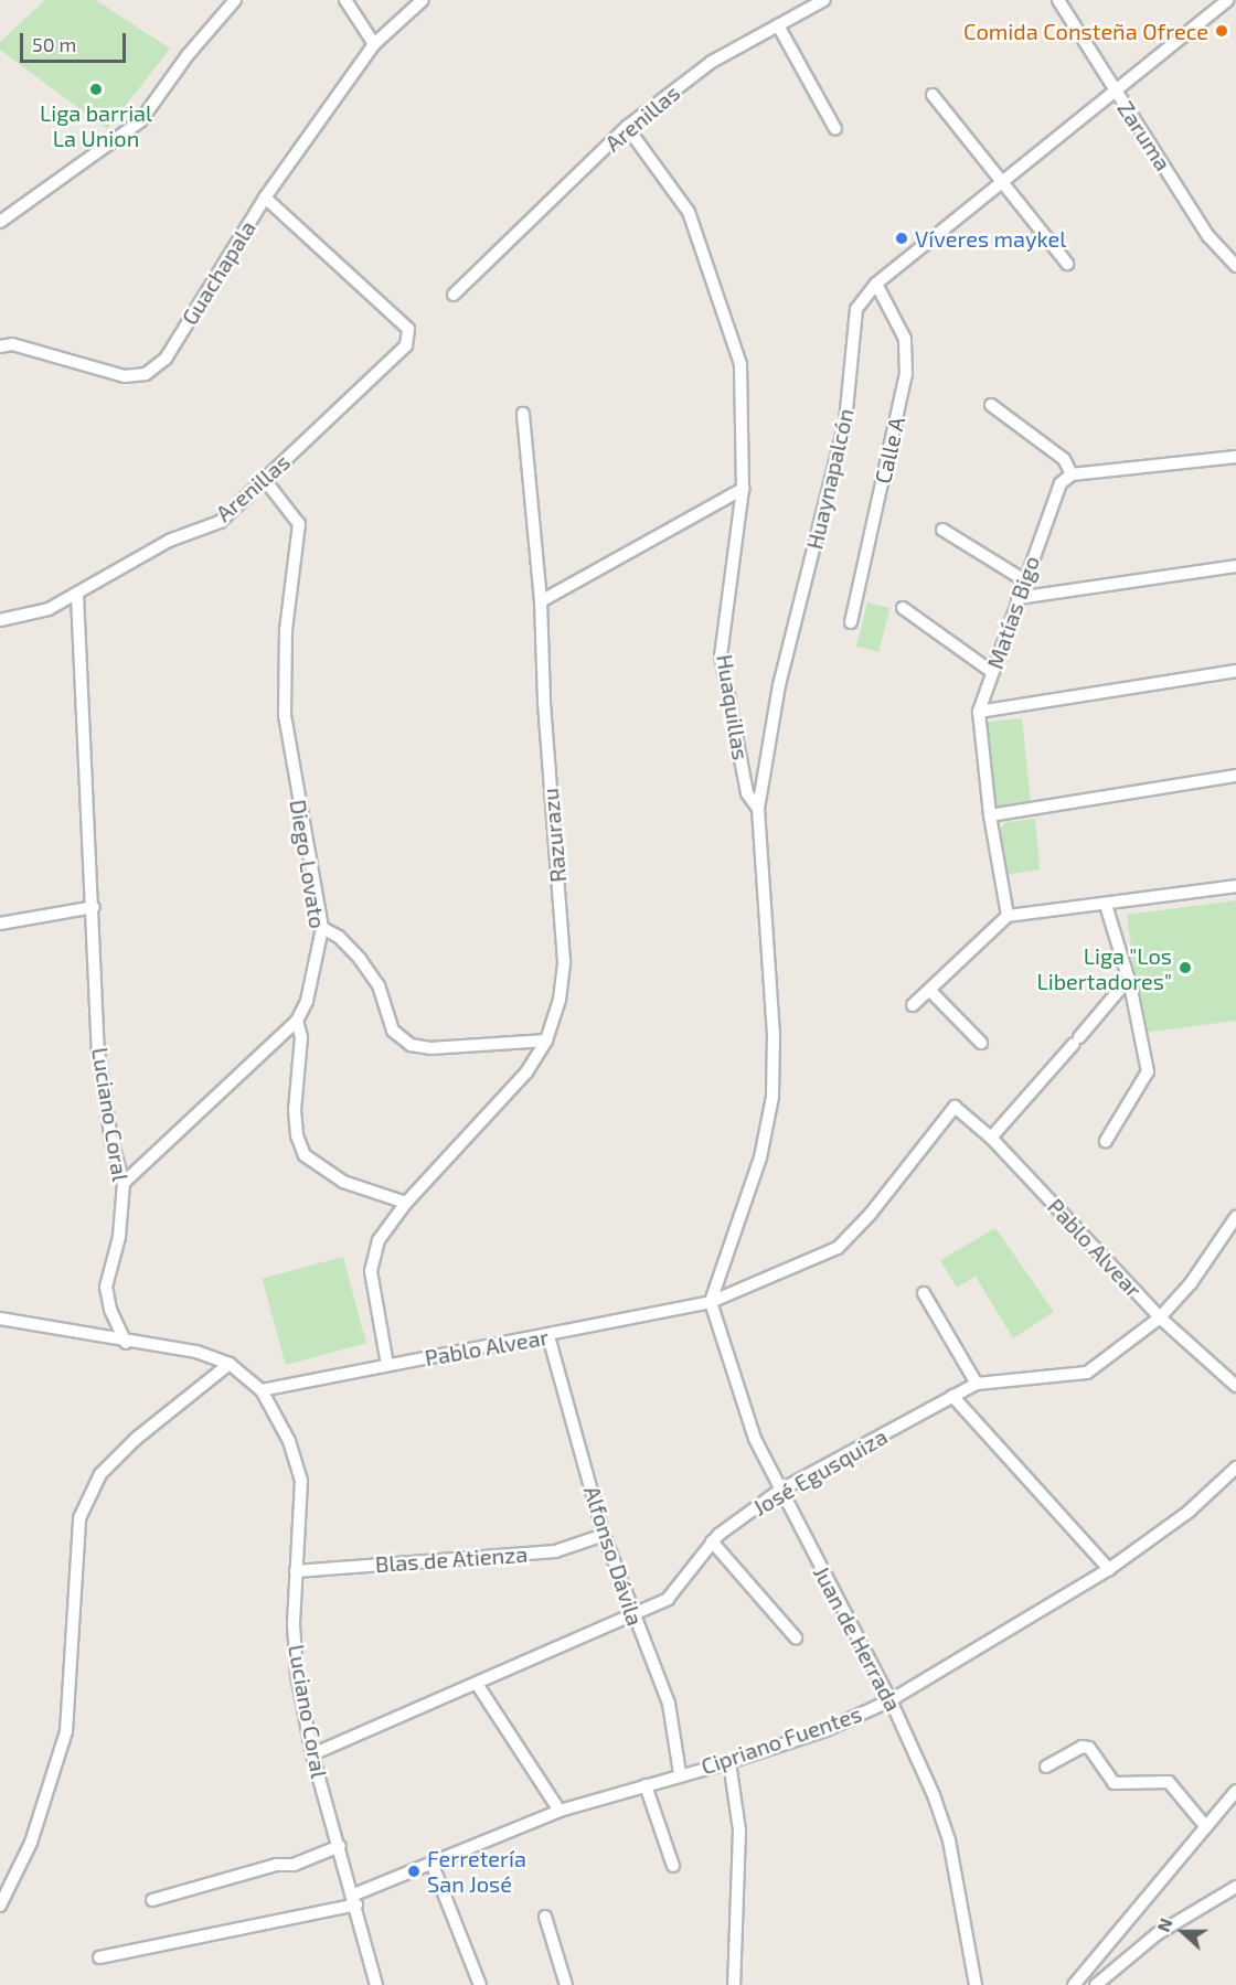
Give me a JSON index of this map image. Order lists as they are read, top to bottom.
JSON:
{
  "streets": {
    "street": [
      "Arenillas",
      "Zaruma",
      "Guachapala",
      "Calle A",
      "Huaynapalcón",
      "Matías Bigo",
      "Huaquillas",
      "Razurazu",
      "Diego Lovato",
      "Luciano Coral",
      "Pablo Alvear",
      "José Egusquiza",
      "Alfonso Dávila",
      "Blas de Atienza",
      "Juan de Herrada",
      "Cipriano Fuentes"
    ]
  },
  "crossings": [
    ["Arenillas", "Guachapala"],
    ["Arenillas", "Huaquillas"],
    ["Arenillas", "Diego Lovato"],
    ["Arenillas", "Luciano Coral"],
    ["Zaruma", "Huaynapalcón"],
    ["Calle A", "Huaynapalcón"],
    ["Huaynapalcón", "Huaquillas"],
    ["Huaquillas", "Pablo Alvear"],
    ["Huaquillas", "Juan de Herrada"],
    ["Razurazu", "Pablo Alvear"],
    ["Diego Lovato", "Luciano Coral"],
    ["Luciano Coral", "Pablo Alvear"],
    ["Luciano Coral", "José Egusquiza"],
    ["Luciano Coral", "Blas de Atienza"],
    ["Luciano Coral", "Cipriano Fuentes"],
    ["Pablo Alvear", "José Egusquiza"],
    ["Pablo Alvear", "Alfonso Dávila"],
    ["Pablo Alvear", "Juan de Herrada"],
    ["José Egusquiza", "Alfonso Dávila"],
    ["José Egusquiza", "Juan de Herrada"],
    ["Alfonso Dávila", "Blas de Atienza"],
    ["Alfonso Dávila", "Cipriano Fuentes"],
    ["Juan de Herrada", "Cipriano Fuentes"]
  ],
  "places": [
    "Comida Consteña Ofrece",
    "Liga barrial La Union",
    "Víveres maykel",
    "Liga \"Los Libertadores\"",
    "Ferretería San José"
  ],
  "scale_bar": "50 m",
  "north": "left"
}
